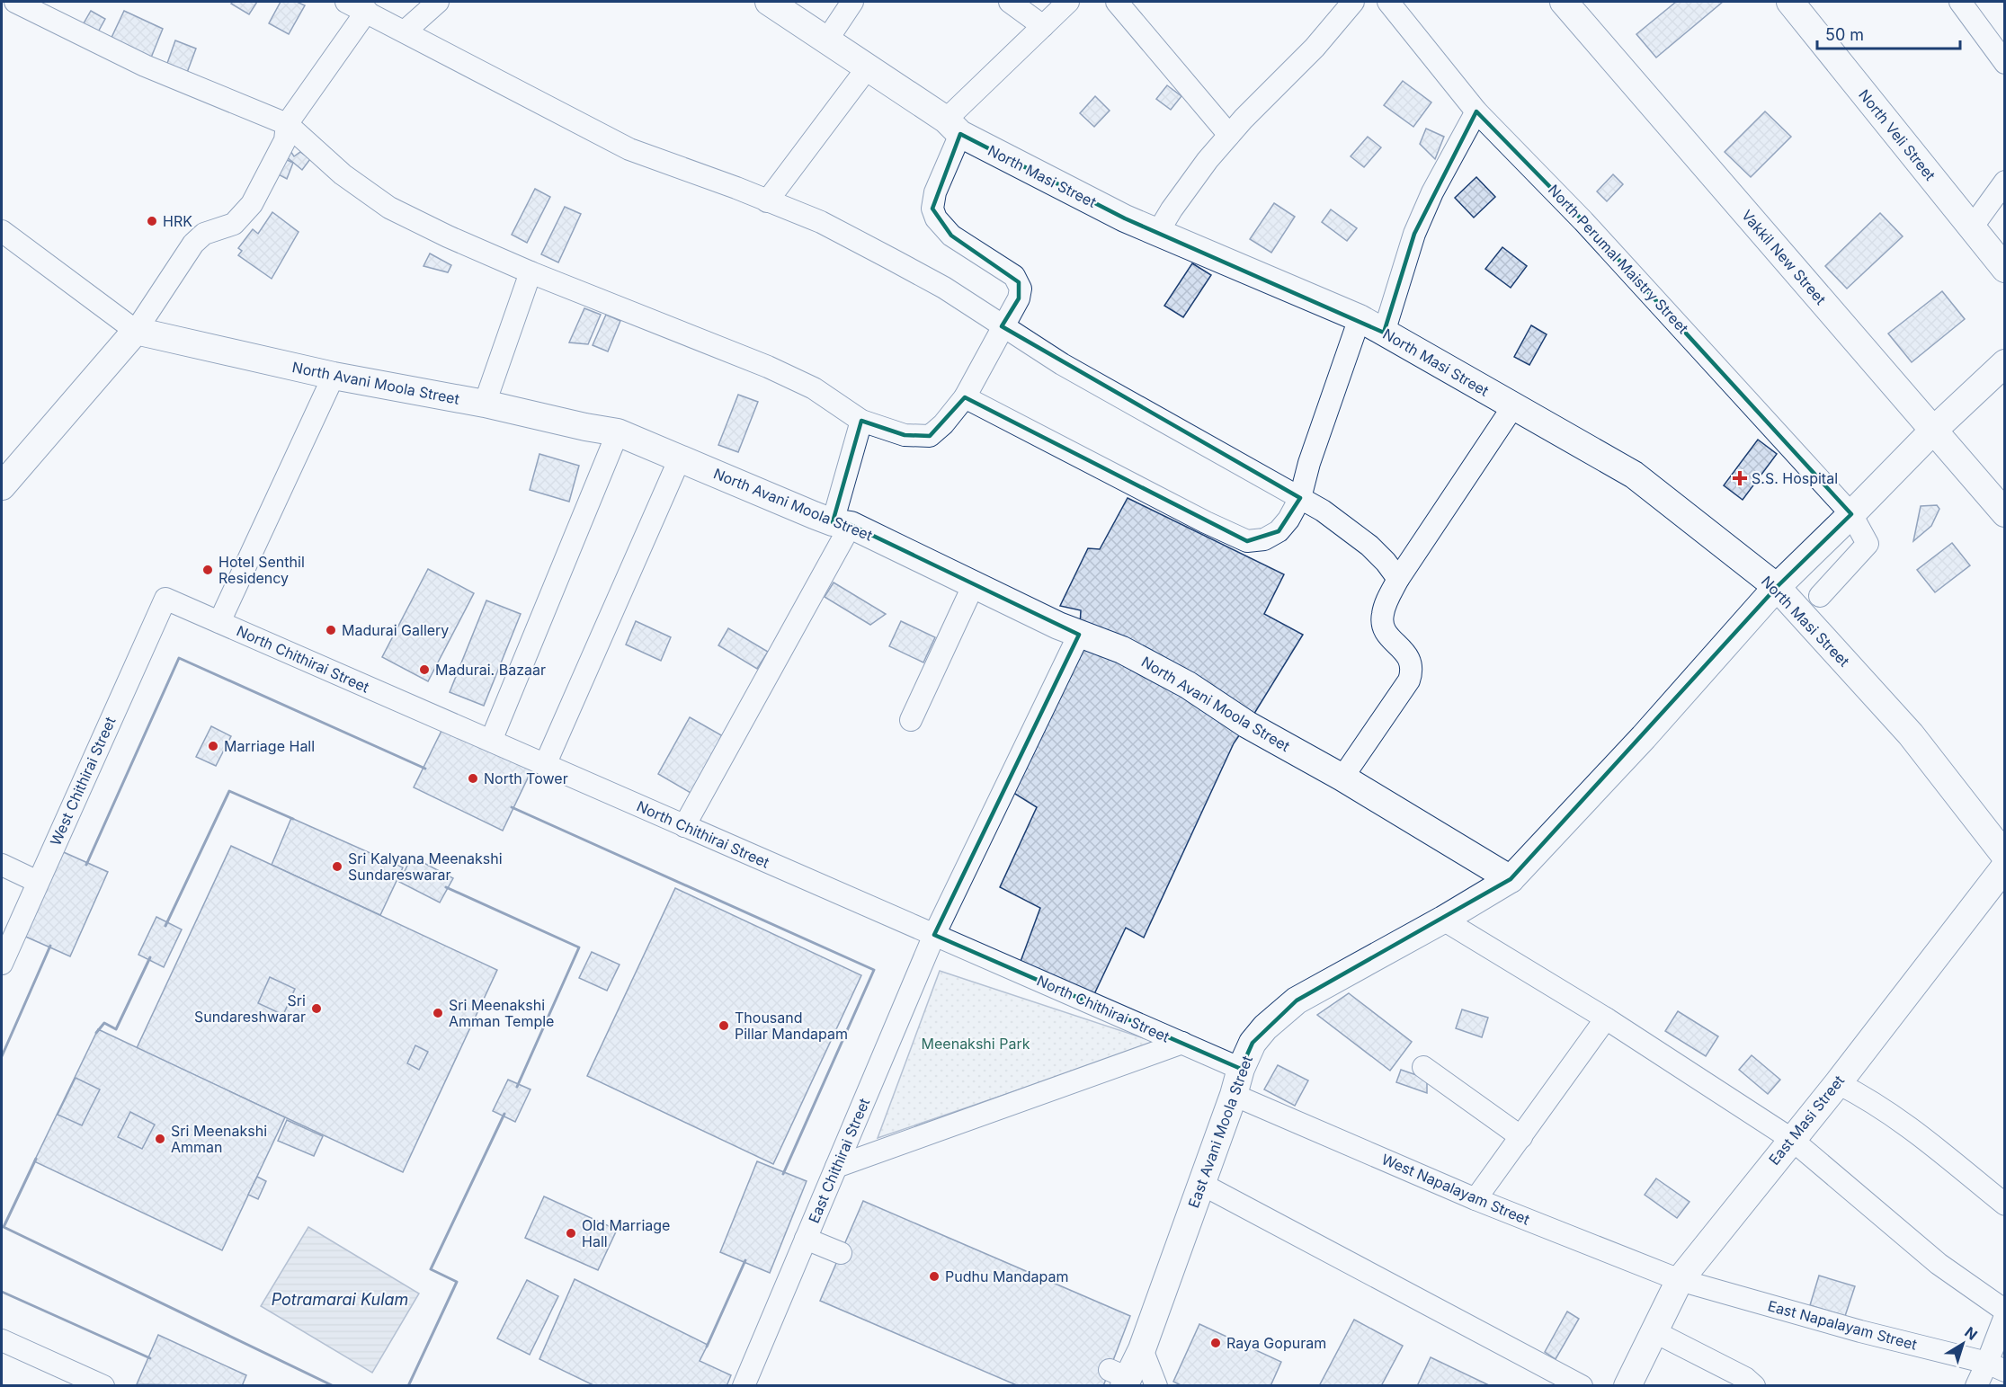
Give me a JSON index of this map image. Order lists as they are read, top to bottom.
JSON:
{
  "streets": {
    "main road": [
      "North Veli Street",
      "North Masi Street",
      "Vakkil New Street",
      "North Avani Moola Street",
      "East Masi Street",
      "East Avani Moola Street"
    ],
    "street": [
      "North Perumal Maistry Street",
      "North Chithirai Street",
      "West Chithirai Street",
      "East Chithirai Street",
      "West Napalayam Street",
      "East Napalayam Street"
    ]
  },
  "crossings": [
    ["North Masi Street", "East Avani Moola Street"],
    ["Vakkil New Street", "East Avani Moola Street"],
    ["North Perumal Maistry Street", "East Avani Moola Street"],
    ["North Avani Moola Street", "East Avani Moola Street"],
    ["North Avani Moola Street", "East Chithirai Street"],
    ["North Chithirai Street", "West Chithirai Street"],
    ["North Chithirai Street", "East Avani Moola Street"],
    ["North Chithirai Street", "East Chithirai Street"],
    ["East Masi Street", "West Napalayam Street"],
    ["East Masi Street", "East Napalayam Street"],
    ["East Avani Moola Street", "West Napalayam Street"],
    ["West Napalayam Street", "East Napalayam Street"]
  ],
  "water": ["Potramarai Kulam"],
  "parks": ["Meenakshi Park"],
  "places": {
    "other": [
      "HRK",
      "Hotel Senthil Residency",
      "Madurai Gallery",
      "Madurai. Bazaar",
      "Marriage Hall",
      "North Tower",
      "Sri Kalyana Meenakshi Sundareswarar",
      "Sri Sundareshwarar",
      "Sri Meenakshi Amman Temple",
      "Thousand Pillar Mandapam",
      "Sri Meenakshi Amman",
      "Old Marriage Hall",
      "Pudhu Mandapam",
      "Raya Gopuram"
    ],
    "health": ["S.S. Hospital"]
  },
  "scale_bar": "50 m",
  "north": "top right"
}
